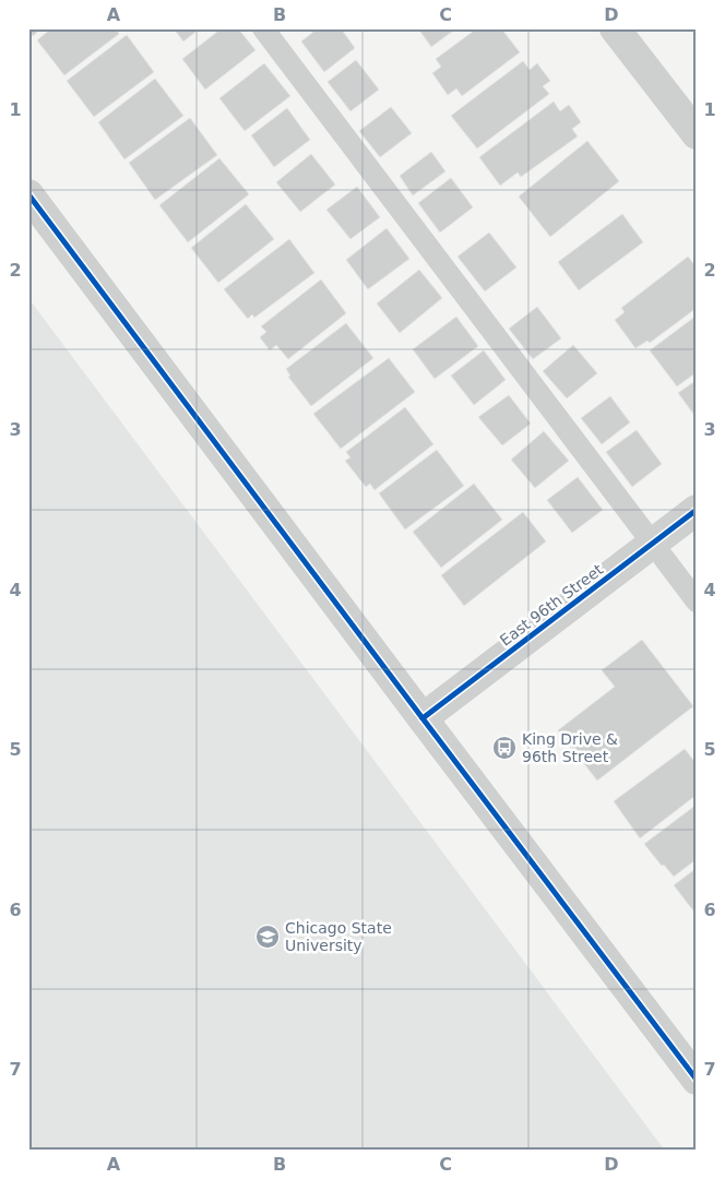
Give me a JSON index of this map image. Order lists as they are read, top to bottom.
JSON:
{
  "streets": {
    "street": ["East 96th Street"]
  },
  "places": {
    "bus stop": ["King Drive & 96th Street"],
    "school or university": ["Chicago State University"]
  },
  "grid": {
    "columns": [
      "A",
      "B",
      "C",
      "D"
    ],
    "rows": [
      "1",
      "2",
      "3",
      "4",
      "5",
      "6",
      "7"
    ]
  }
}
